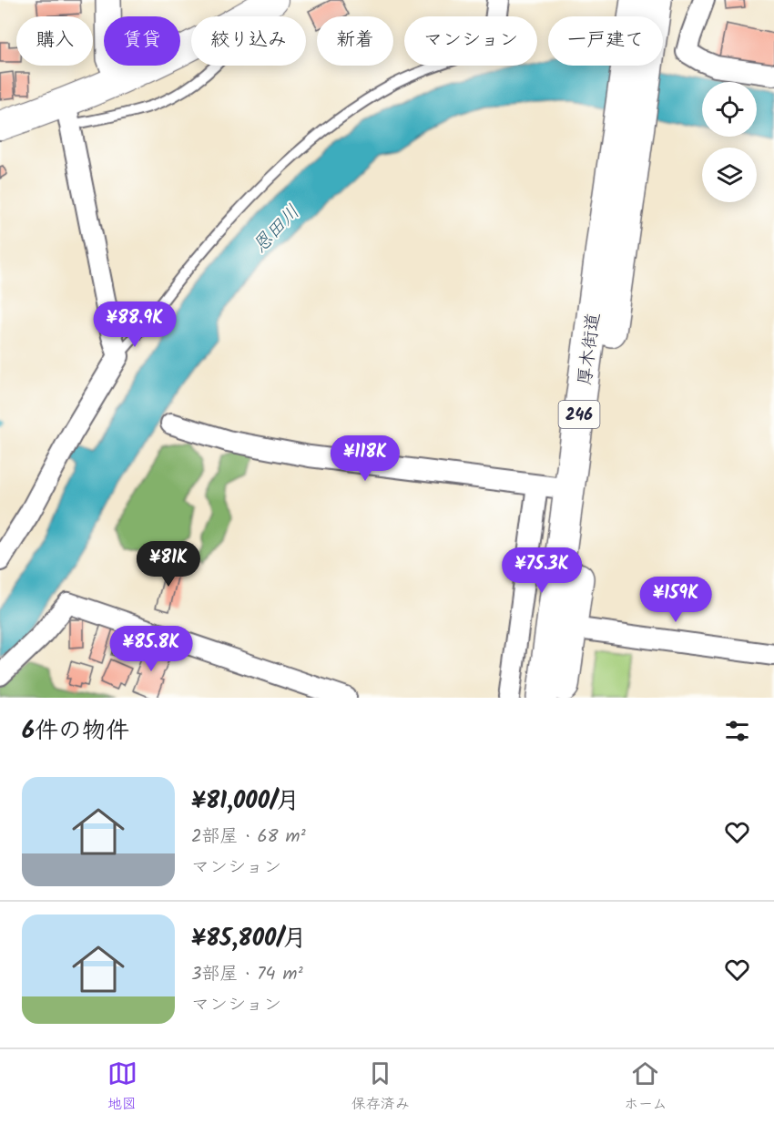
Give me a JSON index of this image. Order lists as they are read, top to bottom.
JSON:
{
  "streets": {
    "highway": ["厚木街道", "246"]
  },
  "water": ["恩田川"],
  "page": {
    "chip": [
      "購入",
      "賃貸",
      "絞り込み",
      "新着",
      "マンション",
      "一戸建て"
    ],
    "price": [
      "¥88.9K",
      "¥118K",
      "¥81K",
      "¥75.3K",
      "¥159K",
      "¥85.8K"
    ],
    "heading": "6件の物件",
    "list": [
      {
        "name": "¥81,000/月",
        "note": "2部屋 · 68 m² · マンション"
      },
      {
        "name": "¥85,800/月",
        "note": "3部屋 · 74 m² · マンション"
      }
    ],
    "tabs": ["地図", "保存済み", "ホーム"]
  }
}
